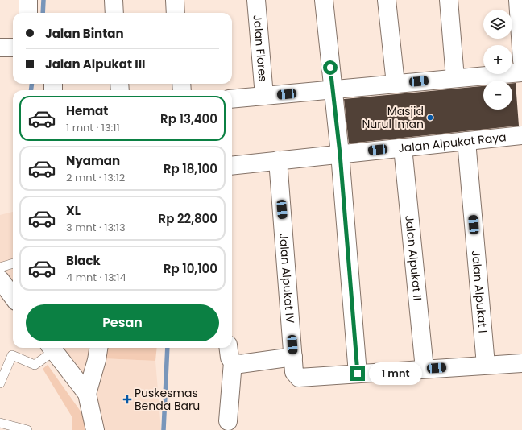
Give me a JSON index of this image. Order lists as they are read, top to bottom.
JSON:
{
  "streets": {
    "street": [
      "Jalan Flores",
      "Jalan Alpukat Raya",
      "Jalan Alpukat II",
      "Jalan Alpukat IV",
      "Jalan Alpukat I"
    ]
  },
  "crossings": [
    ["Jalan Alpukat Raya", "Jalan Alpukat II"],
    ["Jalan Alpukat Raya", "Jalan Alpukat IV"],
    ["Jalan Alpukat Raya", "Jalan Alpukat I"]
  ],
  "places": {
    "other": ["Masjid Nurul Iman"],
    "health": ["Puskesmas Benda Baru"]
  },
  "page": {
    "map_buttons": ["+", "−"],
    "banner": ["Jalan Bintan", "Jalan Alpukat III"],
    "list": [
      {
        "name": "Hemat",
        "note": "1 mnt · 13:11",
        "value": "Rp 13,400"
      },
      {
        "name": "Nyaman",
        "note": "2 mnt · 13:12",
        "value": "Rp 18,100"
      },
      {
        "name": "XL",
        "note": "3 mnt · 13:13",
        "value": "Rp 22,800"
      },
      {
        "name": "Black",
        "note": "4 mnt · 13:14",
        "value": "Rp 10,100"
      }
    ],
    "buttons": "Pesan",
    "bubble": "1 mnt"
  }
}
